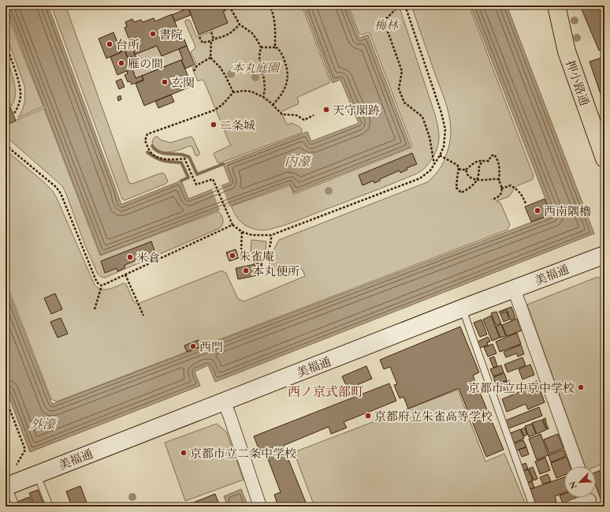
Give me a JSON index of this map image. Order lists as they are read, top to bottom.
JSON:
{
  "streets": {
    "main road": ["押小路通"],
    "street": ["美福通"]
  },
  "districts": ["西ノ京式部町"],
  "water": ["内濠", "外濠"],
  "parks": ["梅林", "本丸庭園"],
  "places": [
    "書院",
    "台所",
    "雁の間",
    "玄関",
    "天守閣跡",
    "二条城",
    "西南隅櫓",
    "朱雀庵",
    "米倉",
    "本丸便所",
    "西門",
    "京都市立中京中学校",
    "京都府立朱雀高等学校",
    "京都市立二条中学校"
  ],
  "north": "bottom left"
}
